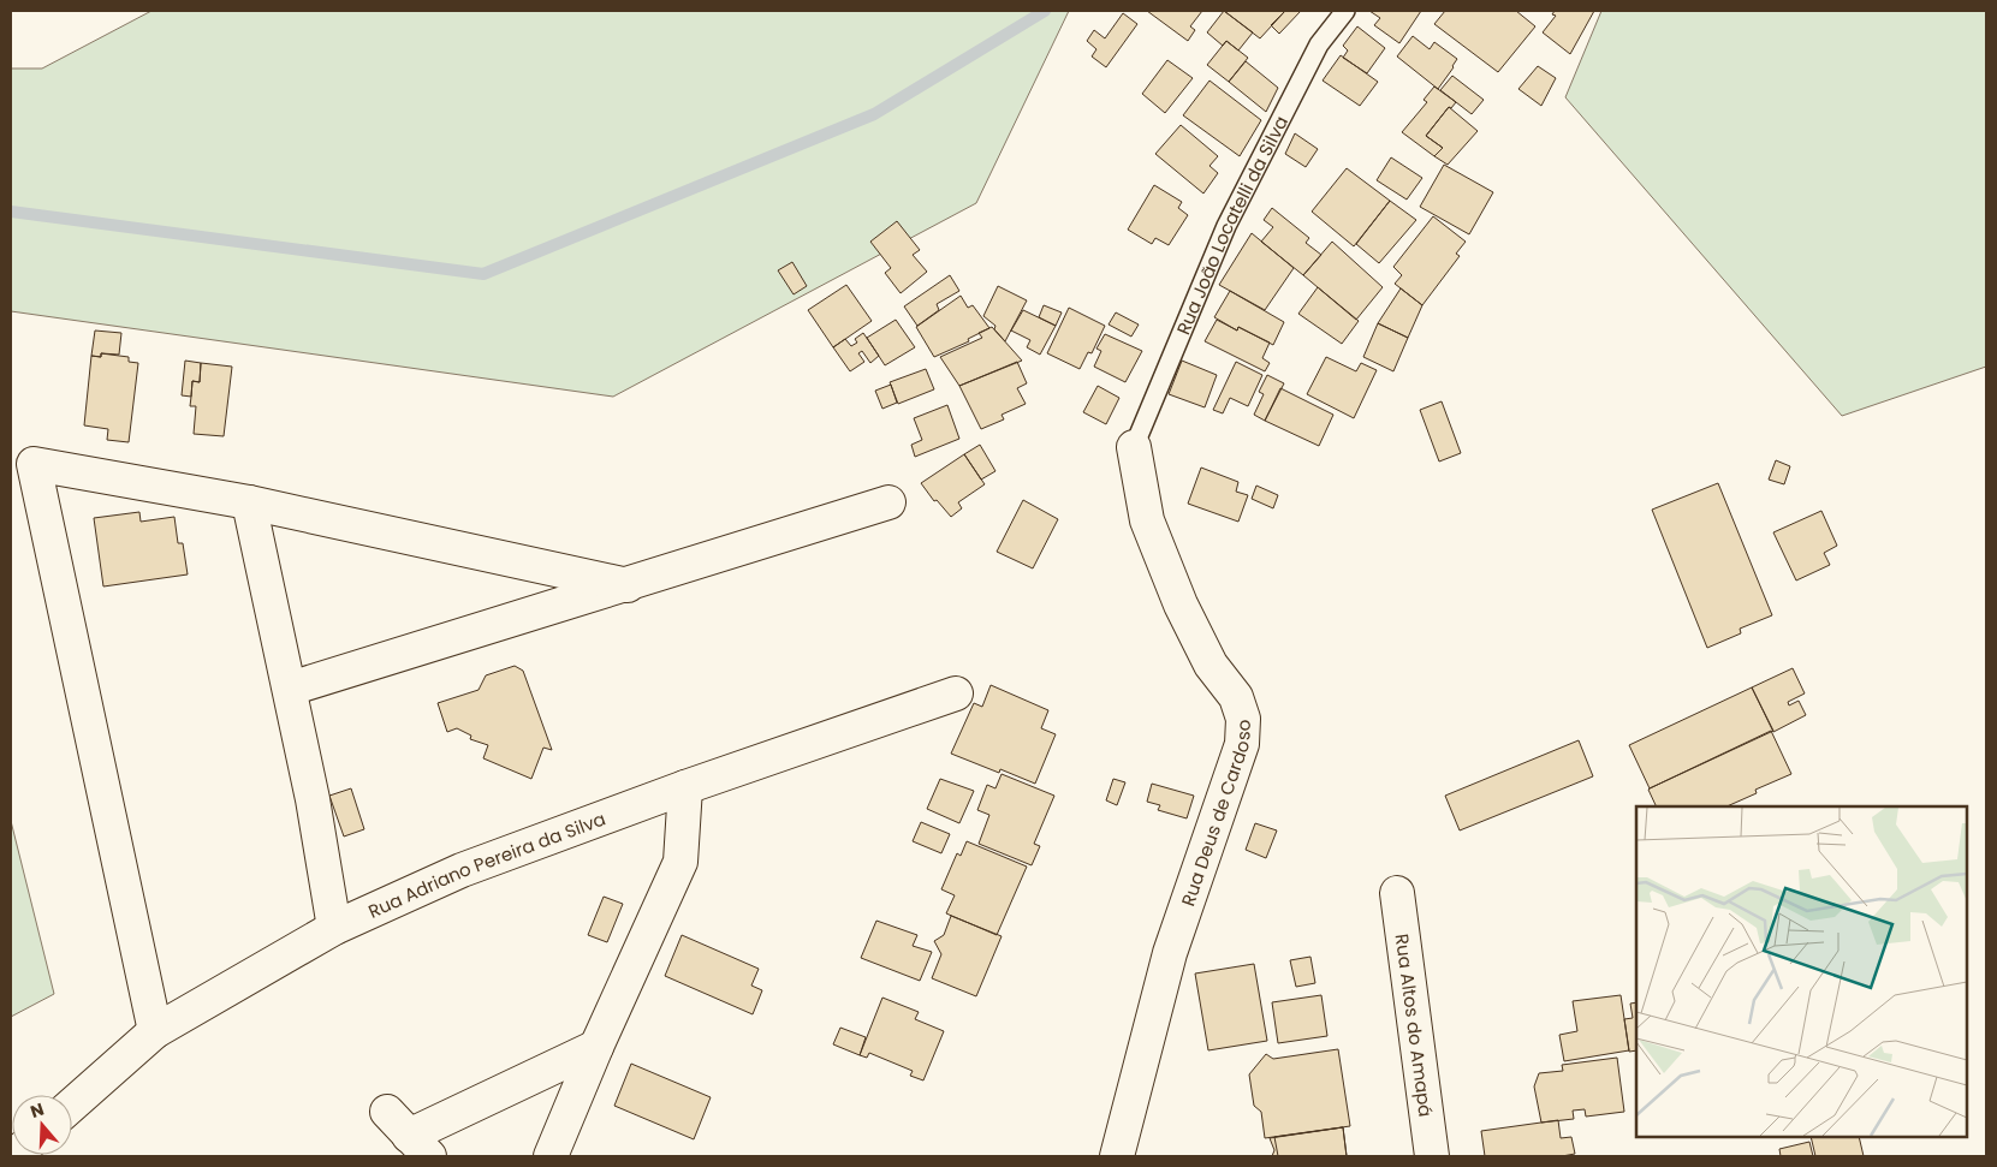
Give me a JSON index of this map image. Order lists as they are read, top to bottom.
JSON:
{
  "streets": {
    "street": ["Rua Deus de Cardoso", "Rua Adriano Pereira da Silva", "Rua Altos do Amapá"],
    "lane": ["Rua João Locatelli da Silva"]
  },
  "crossings": [
    ["Rua João Locatelli da Silva", "Rua Deus de Cardoso"]
  ],
  "north": "top"
}
